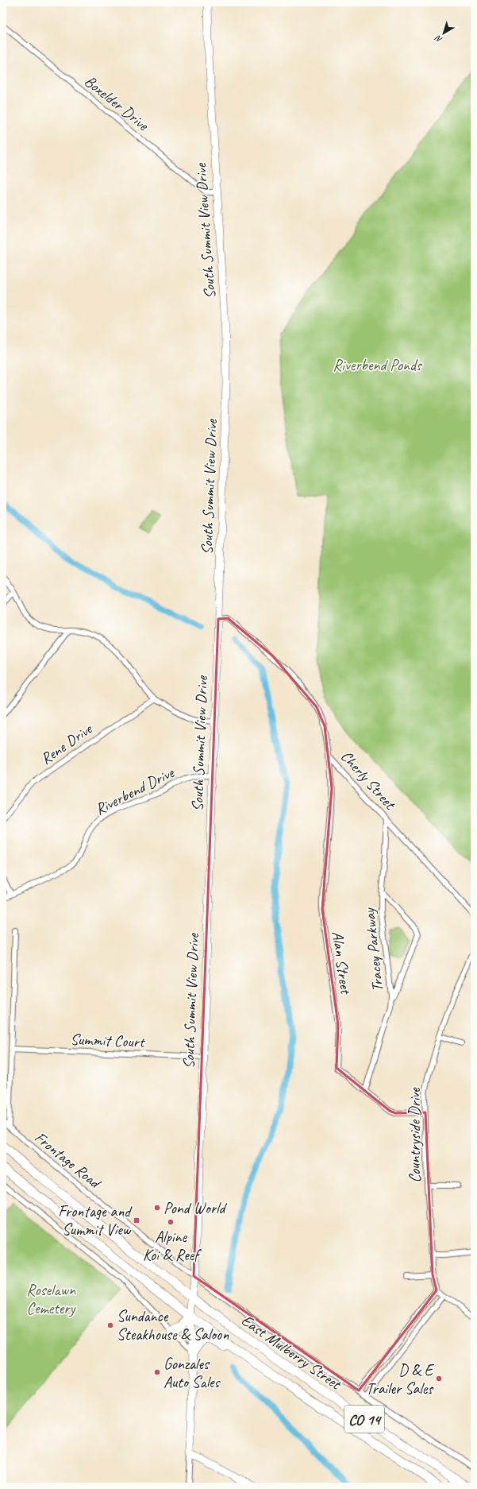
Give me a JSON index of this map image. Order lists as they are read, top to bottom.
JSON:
{
  "streets": {
    "highway": ["East Mulberry Street", "CO 14"],
    "street": [
      "Boxelder Drive",
      "South Summit View Drive",
      "Rene Drive",
      "Cherly Street",
      "Riverbend Drive",
      "Tracey Parkway",
      "Alan Street",
      "Summit Court",
      "Countryside Drive",
      "Frontage Road"
    ]
  },
  "crossings": [
    ["Boxelder Drive", "South Summit View Drive"],
    ["South Summit View Drive", "Cherly Street"],
    ["South Summit View Drive", "Riverbend Drive"],
    ["South Summit View Drive", "Summit Court"],
    ["South Summit View Drive", "Frontage Road"],
    ["South Summit View Drive", "East Mulberry Street"],
    ["Cherly Street", "Tracey Parkway"],
    ["Cherly Street", "Alan Street"],
    ["Tracey Parkway", "Alan Street"],
    ["Alan Street", "Countryside Drive"]
  ],
  "parks": ["Riverbend Ponds", "Roselawn Cemetery"],
  "places": {
    "other": [
      "Pond World",
      "Alpine Koi & Reef",
      "Sundance Steakhouse & Saloon",
      "Gonzales Auto Sales",
      "D & E Trailer Sales"
    ],
    "transit": ["Frontage and Summit View"]
  },
  "north": "bottom left"
}
